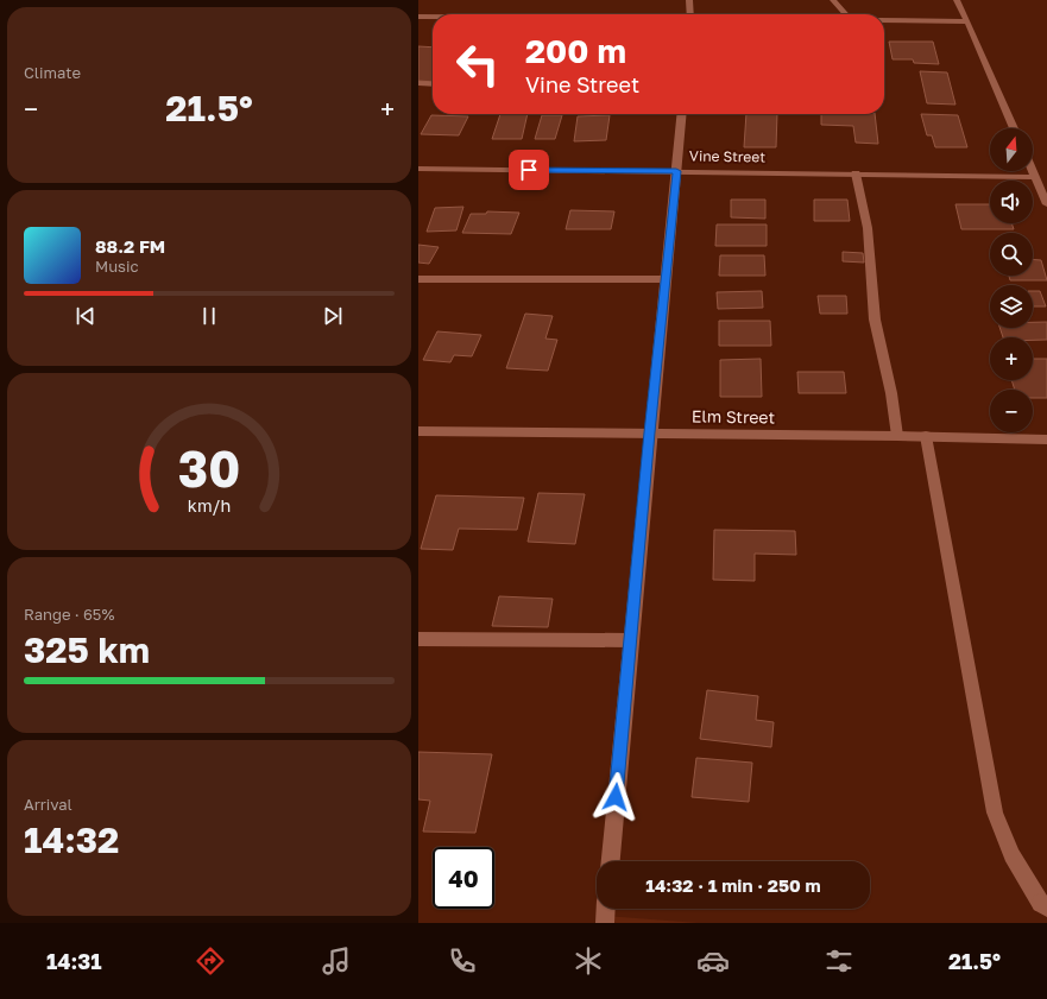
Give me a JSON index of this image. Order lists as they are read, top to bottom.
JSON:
{
  "streets": {
    "street": ["Vine Street", "Elm Street"]
  },
  "north": "top",
  "page": {
    "tile": [
      "Climate",
      ["Range · 65%", "325 km"],
      ["Arrival", "14:32"]
    ],
    "turn": ["200 m", "Vine Street"],
    "heat": ["−", "21.5°", "+"],
    "map_buttons": ["+", "−"],
    "song": ["88.2 FM", "Music"],
    "limit": "40",
    "trip": "14:32 · 1 min · 250 m",
    "tabs": ["14:31", "21.5°"],
    "gauge": ["30", "km/h"]
  }
}
